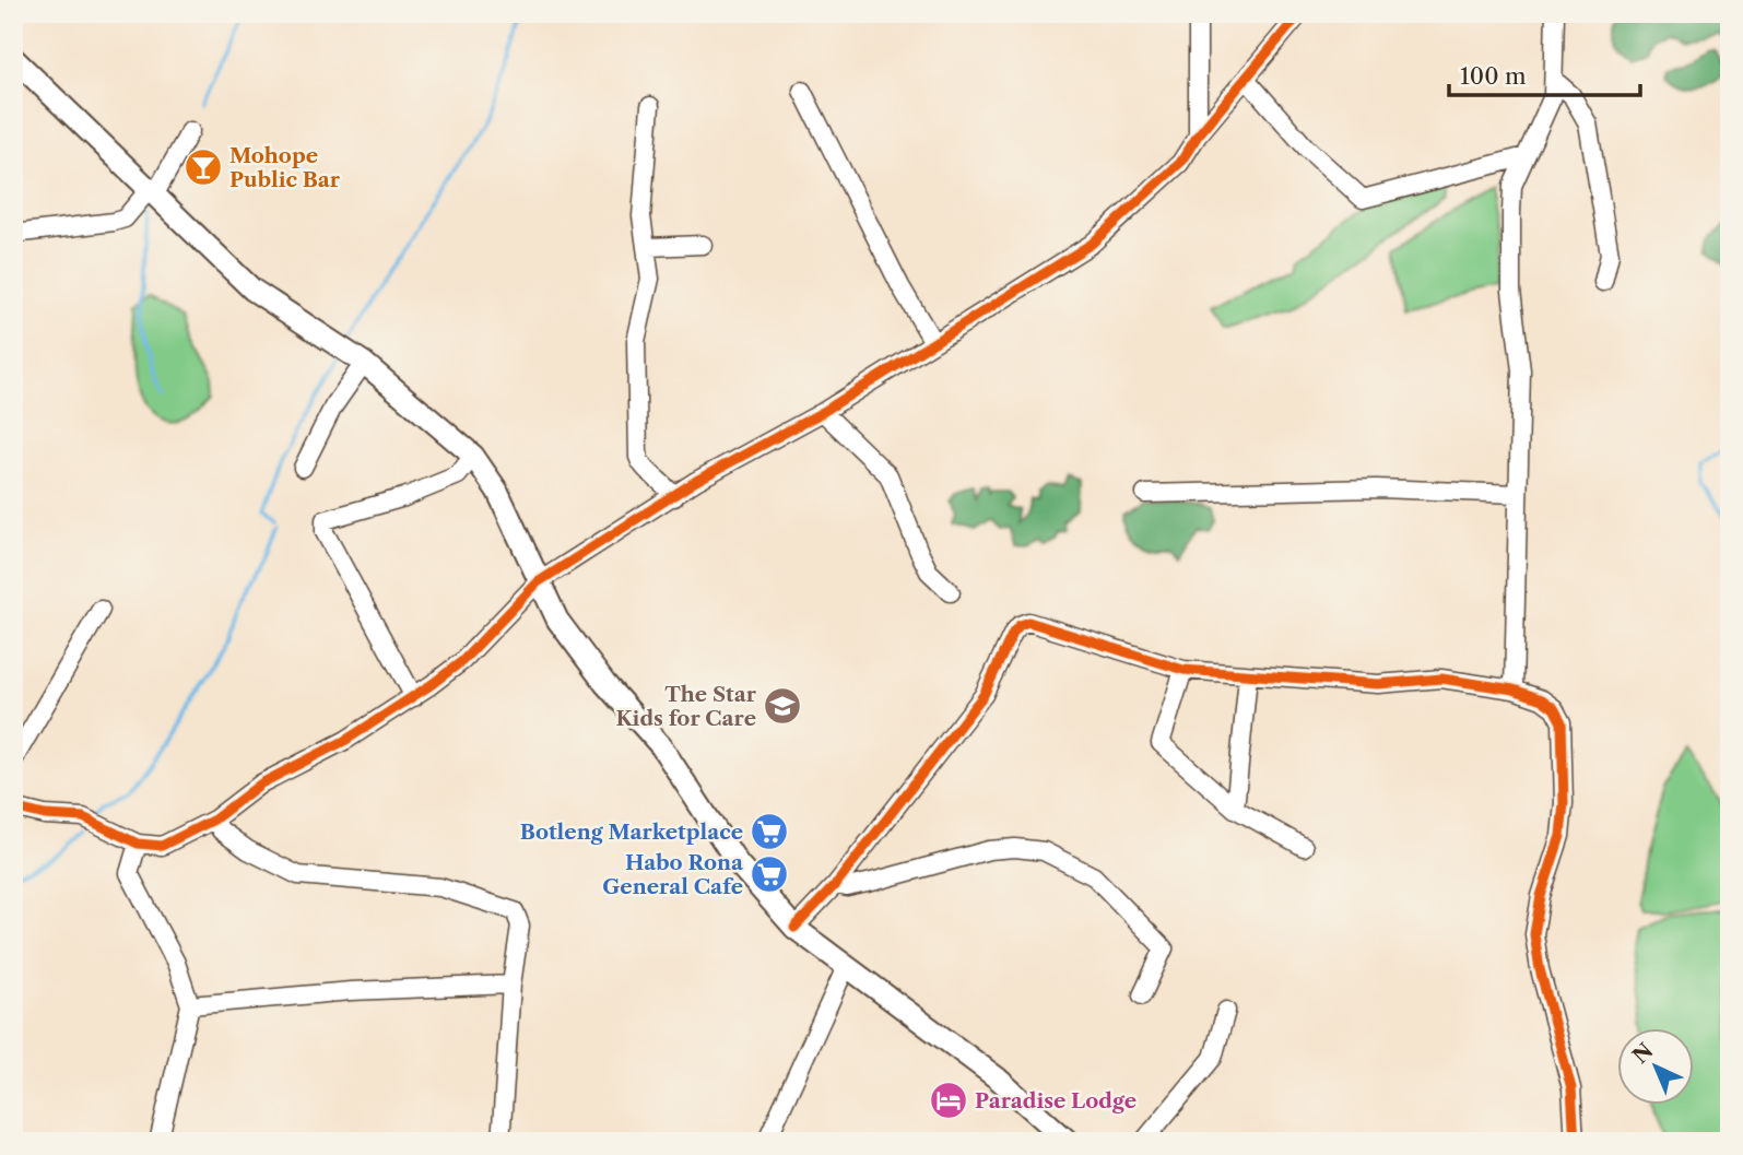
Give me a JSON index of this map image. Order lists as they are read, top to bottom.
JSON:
{
  "places": {
    "bar": ["Mohope Public Bar"],
    "school or university": ["The Star Kids for Care"],
    "supermarket": ["Botleng Marketplace", "Habo Rona General Cafe"],
    "hotel": ["Paradise Lodge"]
  },
  "scale_bar": "100 m",
  "north": "top left"
}
